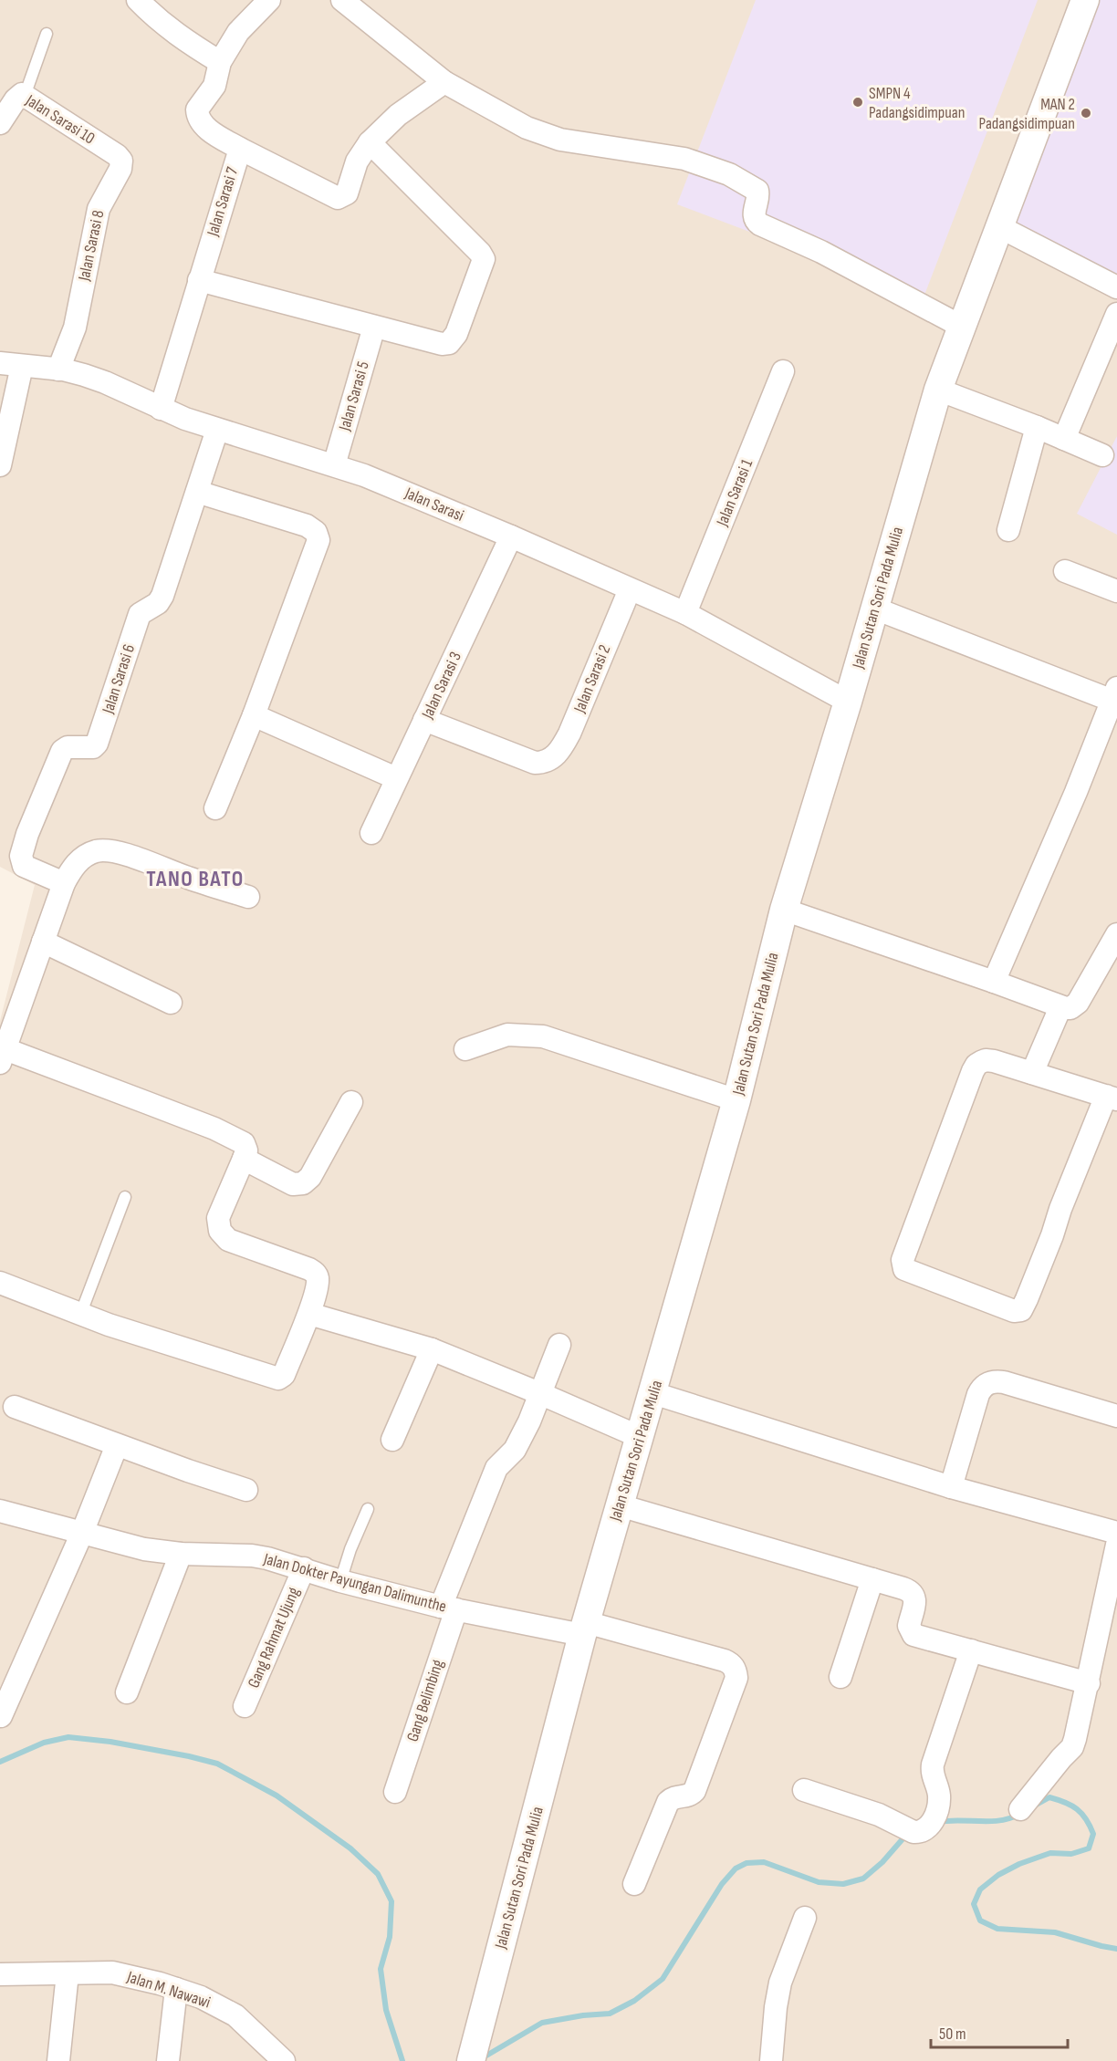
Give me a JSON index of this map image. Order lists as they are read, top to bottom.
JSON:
{
  "streets": {
    "street": [
      "Jalan Sarasi 10",
      "Jalan Sarasi 7",
      "Jalan Sarasi 8",
      "Jalan Sarasi 5",
      "Jalan Sarasi 1",
      "Jalan Sarasi",
      "Jalan Sutan Sori Pada Mulia",
      "Jalan Sarasi 6",
      "Jalan Sarasi 2",
      "Jalan Sarasi 3",
      "Jalan Dokter Payungan Dalimunthe",
      "Gang Rahmat Ujung",
      "Gang Belimbing",
      "Jalan M. Nawawi"
    ]
  },
  "crossings": [
    ["Jalan Sarasi 10", "Jalan Sarasi 8"],
    ["Jalan Sarasi 7", "Jalan Sarasi"],
    ["Jalan Sarasi 8", "Jalan Sarasi"],
    ["Jalan Sarasi 5", "Jalan Sarasi"],
    ["Jalan Sarasi 1", "Jalan Sarasi"],
    ["Jalan Sarasi", "Jalan Sutan Sori Pada Mulia"],
    ["Jalan Sarasi", "Jalan Sarasi 6"],
    ["Jalan Sarasi", "Jalan Sarasi 2"],
    ["Jalan Sarasi", "Jalan Sarasi 3"],
    ["Jalan Sutan Sori Pada Mulia", "Jalan Dokter Payungan Dalimunthe"],
    ["Jalan Sarasi 2", "Jalan Sarasi 3"],
    ["Jalan Dokter Payungan Dalimunthe", "Gang Rahmat Ujung"],
    ["Jalan Dokter Payungan Dalimunthe", "Gang Belimbing"]
  ],
  "districts": ["TANO BATO"],
  "places": ["SMPN 4 Padangsidimpuan", "MAN 2 Padangsidimpuan"],
  "scale_bar": "50 m"
}
